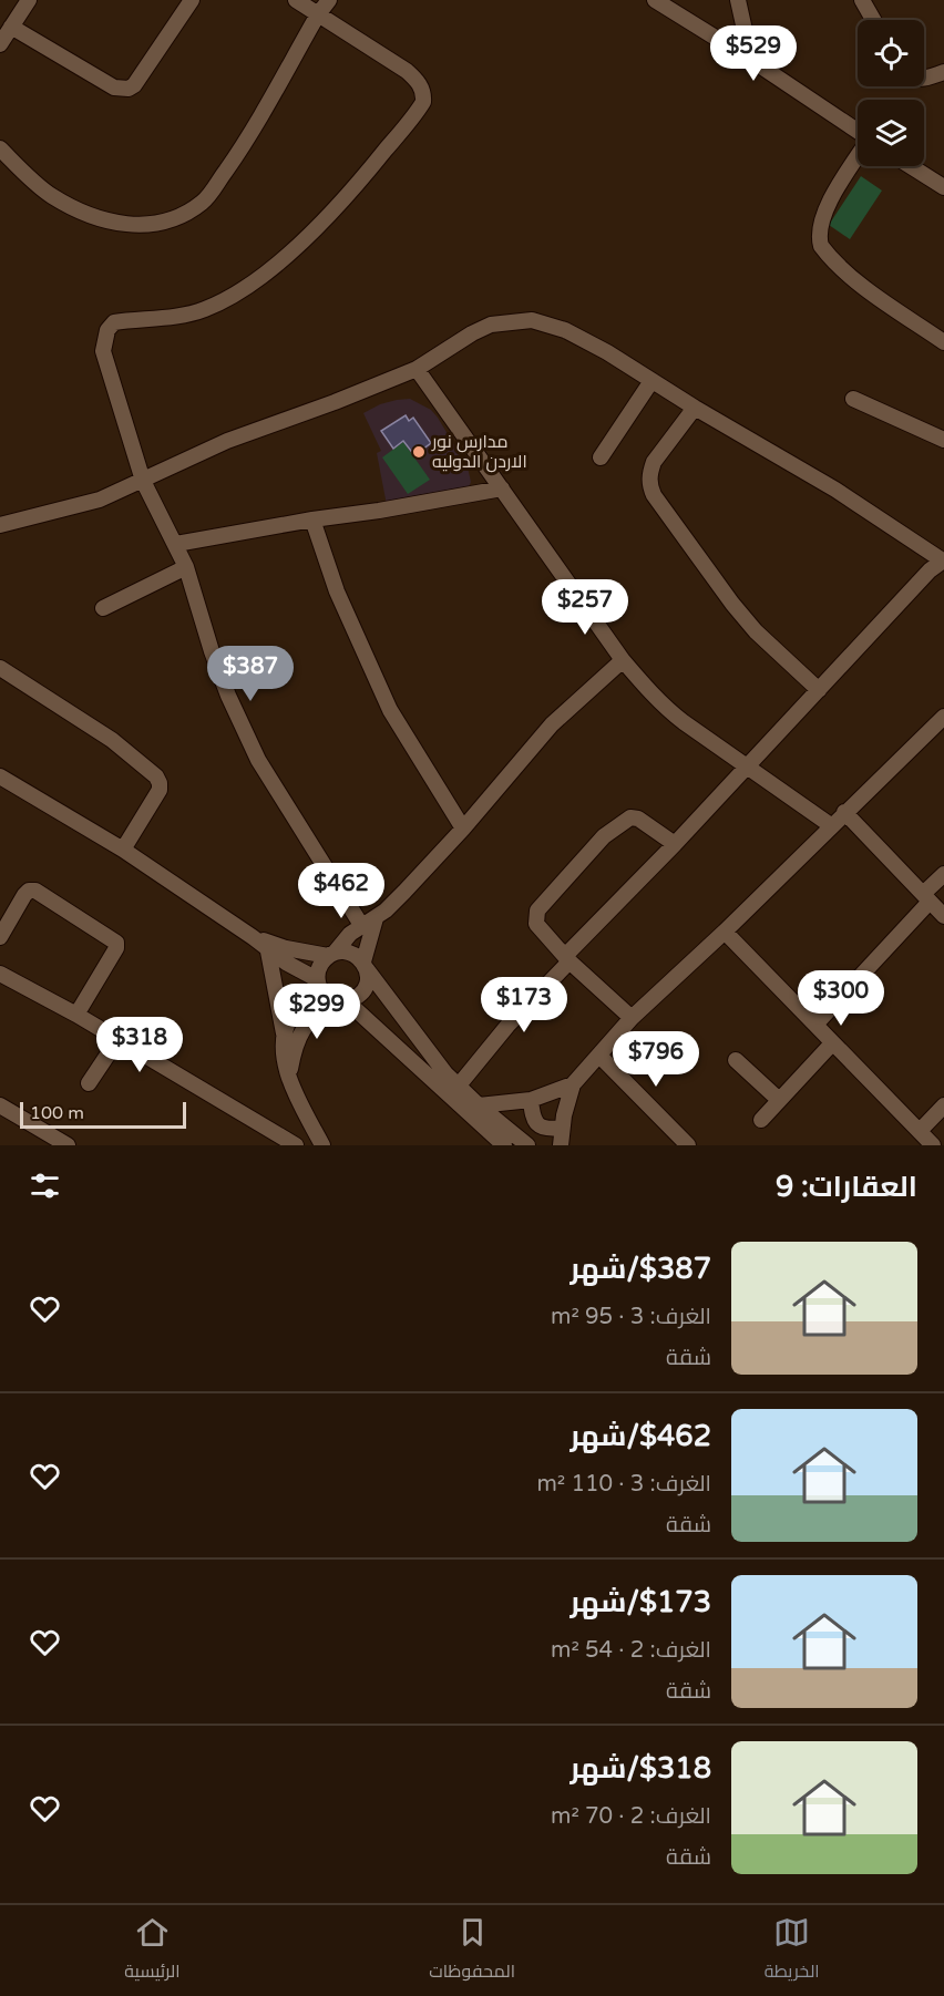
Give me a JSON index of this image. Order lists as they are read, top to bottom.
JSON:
{
  "places": ["مدارس نور الاردن الدوليه"],
  "scale_bar": "100 m",
  "page": {
    "price": [
      "$529",
      "$257",
      "$387",
      "$462",
      "$300",
      "$173",
      "$299",
      "$318",
      "$796"
    ],
    "scale": "100 m",
    "heading": "العقارات: 9",
    "list": [
      {
        "name": "$387/شهر",
        "note": "الغرف: 3 · 95 m² · شقة"
      },
      {
        "name": "$462/شهر",
        "note": "الغرف: 3 · 110 m² · شقة"
      },
      {
        "name": "$173/شهر",
        "note": "الغرف: 2 · 54 m² · شقة"
      },
      {
        "name": "$318/شهر",
        "note": "الغرف: 2 · 70 m² · شقة"
      }
    ],
    "tabs": ["الخريطة", "المحفوظات", "الرئيسية"]
  }
}
